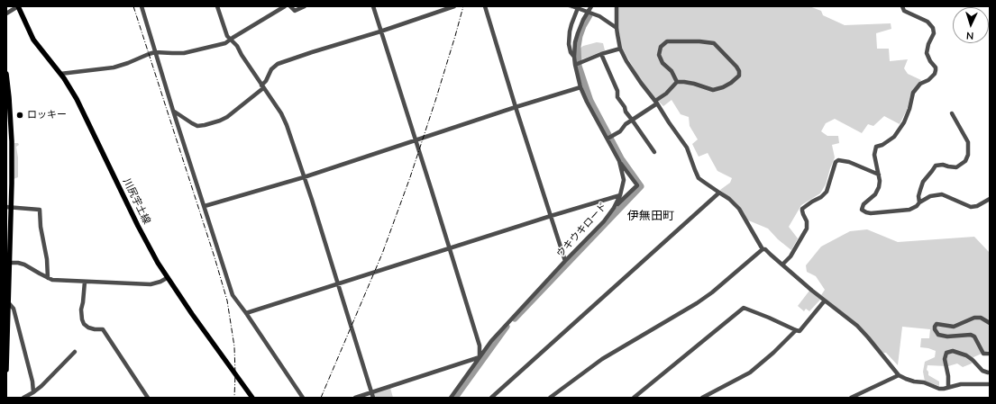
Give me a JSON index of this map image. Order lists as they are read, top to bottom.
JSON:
{
  "streets": {
    "main road": ["川尻宇土線"],
    "street": ["ウキウキロード"]
  },
  "districts": ["伊無田町"],
  "places": ["ロッキー"],
  "north": "bottom"
}
